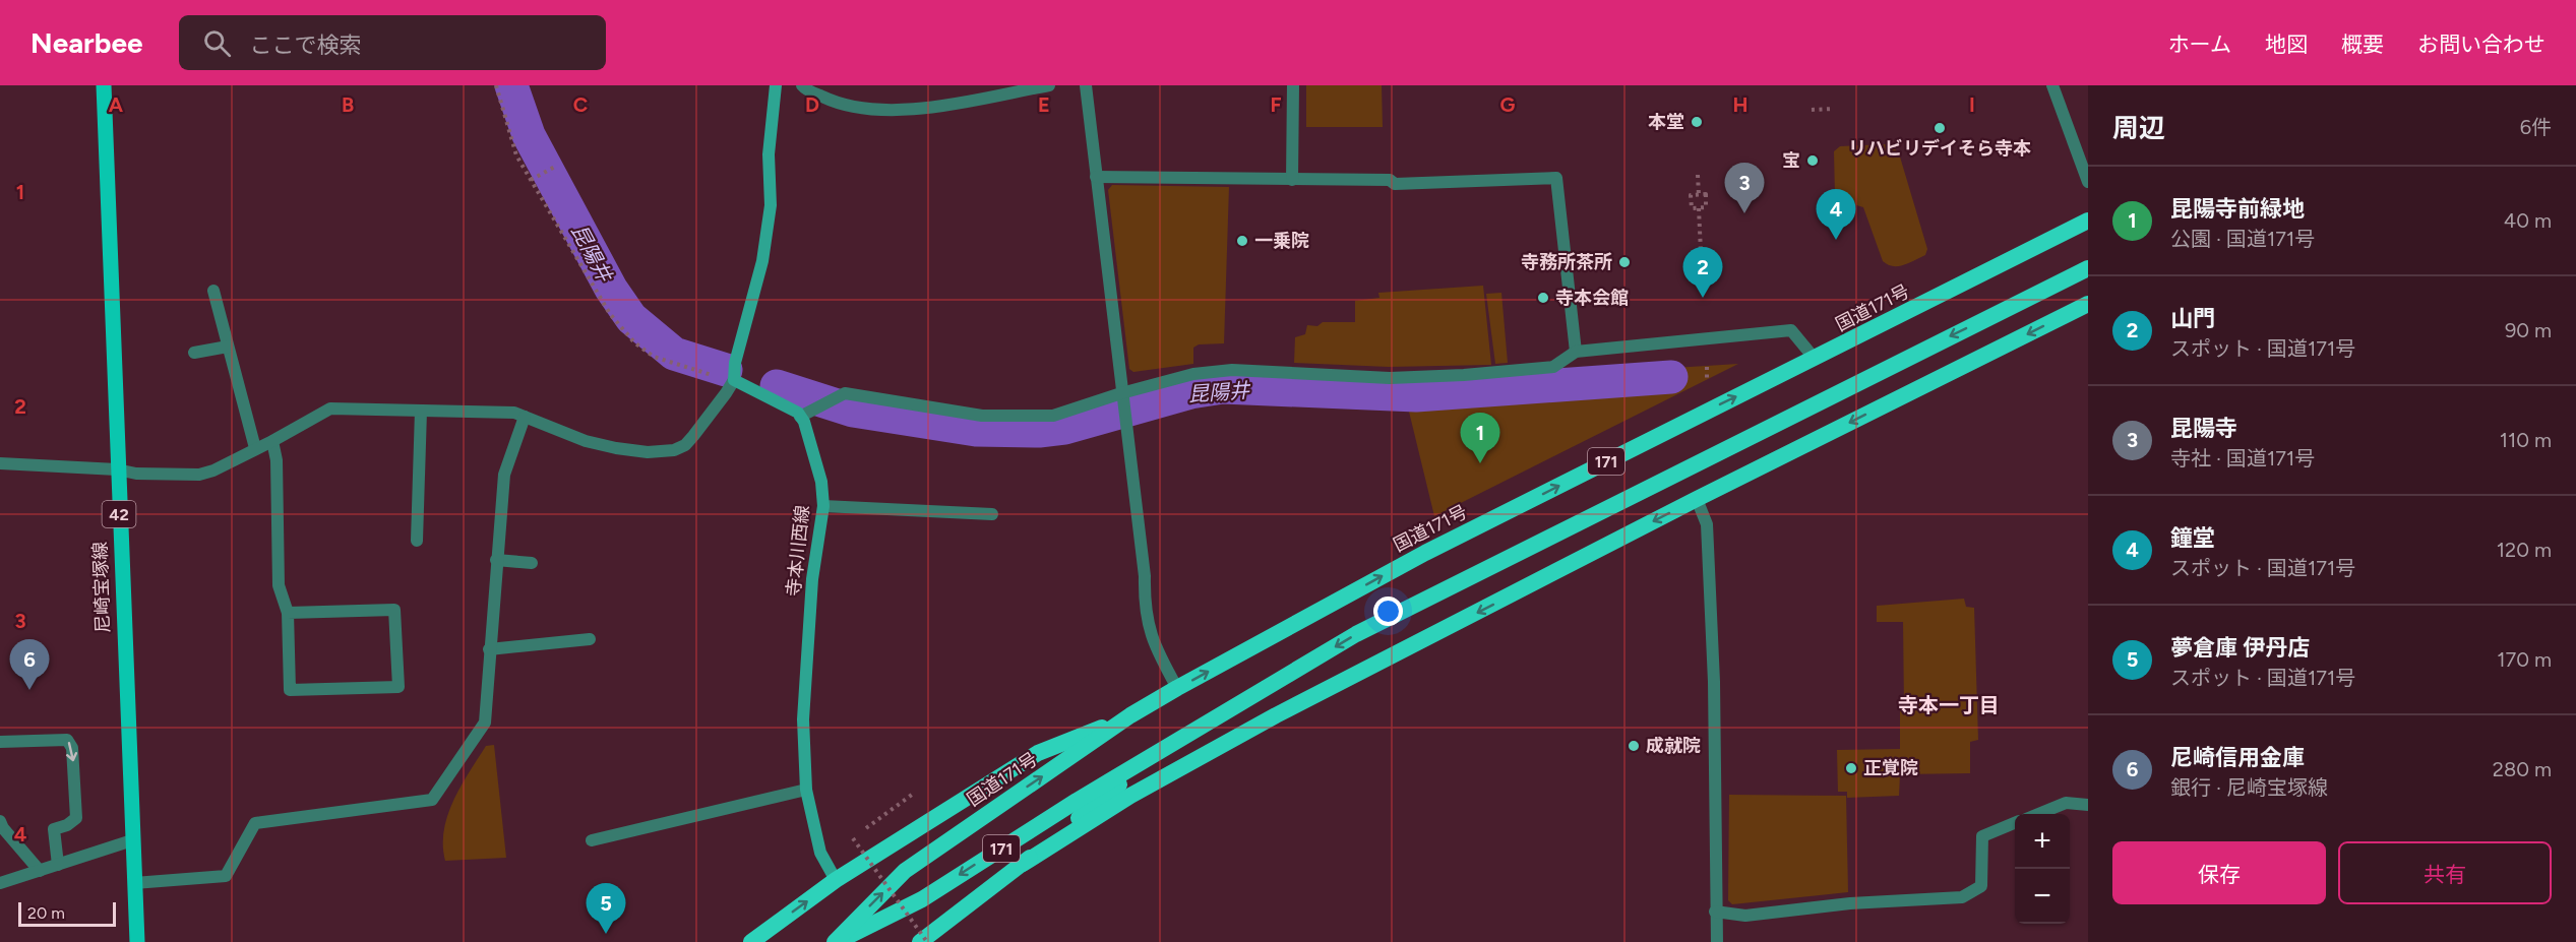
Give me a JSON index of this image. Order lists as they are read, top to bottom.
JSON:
{
  "streets": {
    "highway": ["国道171号", "171"],
    "main road": ["42", "寺本川西線", "尼崎宝塚線"]
  },
  "districts": ["寺本一丁目"],
  "water": ["昆陽井"],
  "places": [
    "本堂",
    "リハビリデイそら寺本",
    "宝",
    "一乗院",
    "寺務所茶所",
    "寺本会館",
    "成就院",
    "正覚院"
  ],
  "scale_bar": "20 m",
  "page": {
    "header": "Nearbee",
    "search": "ここで検索",
    "nav": [
      "ホーム",
      "地図",
      "概要",
      "お問い合わせ"
    ],
    "heading": ["周辺", "6件"],
    "pins": [
      "3",
      "4",
      "2",
      "1",
      "6",
      "5"
    ],
    "list": [
      {
        "mark": "1",
        "name": "昆陽寺前緑地",
        "note": "公園 · 国道171号",
        "value": "40 m"
      },
      {
        "mark": "2",
        "name": "山門",
        "note": "スポット · 国道171号",
        "value": "90 m"
      },
      {
        "mark": "3",
        "name": "昆陽寺",
        "note": "寺社 · 国道171号",
        "value": "110 m"
      },
      {
        "mark": "4",
        "name": "鐘堂",
        "note": "スポット · 国道171号",
        "value": "120 m"
      },
      {
        "mark": "5",
        "name": "夢倉庫 伊丹店",
        "note": "スポット · 国道171号",
        "value": "170 m"
      },
      {
        "mark": "6",
        "name": "尼崎信用金庫",
        "note": "銀行 · 尼崎宝塚線",
        "value": "280 m"
      }
    ],
    "map_buttons": ["+", "−"],
    "buttons": ["保存", "共有"],
    "scale": "20 m"
  },
  "grid": {
    "columns": [
      "A",
      "B",
      "C",
      "D",
      "E",
      "F",
      "G",
      "H",
      "I"
    ],
    "rows": [
      "1",
      "2",
      "3",
      "4"
    ]
  }
}
